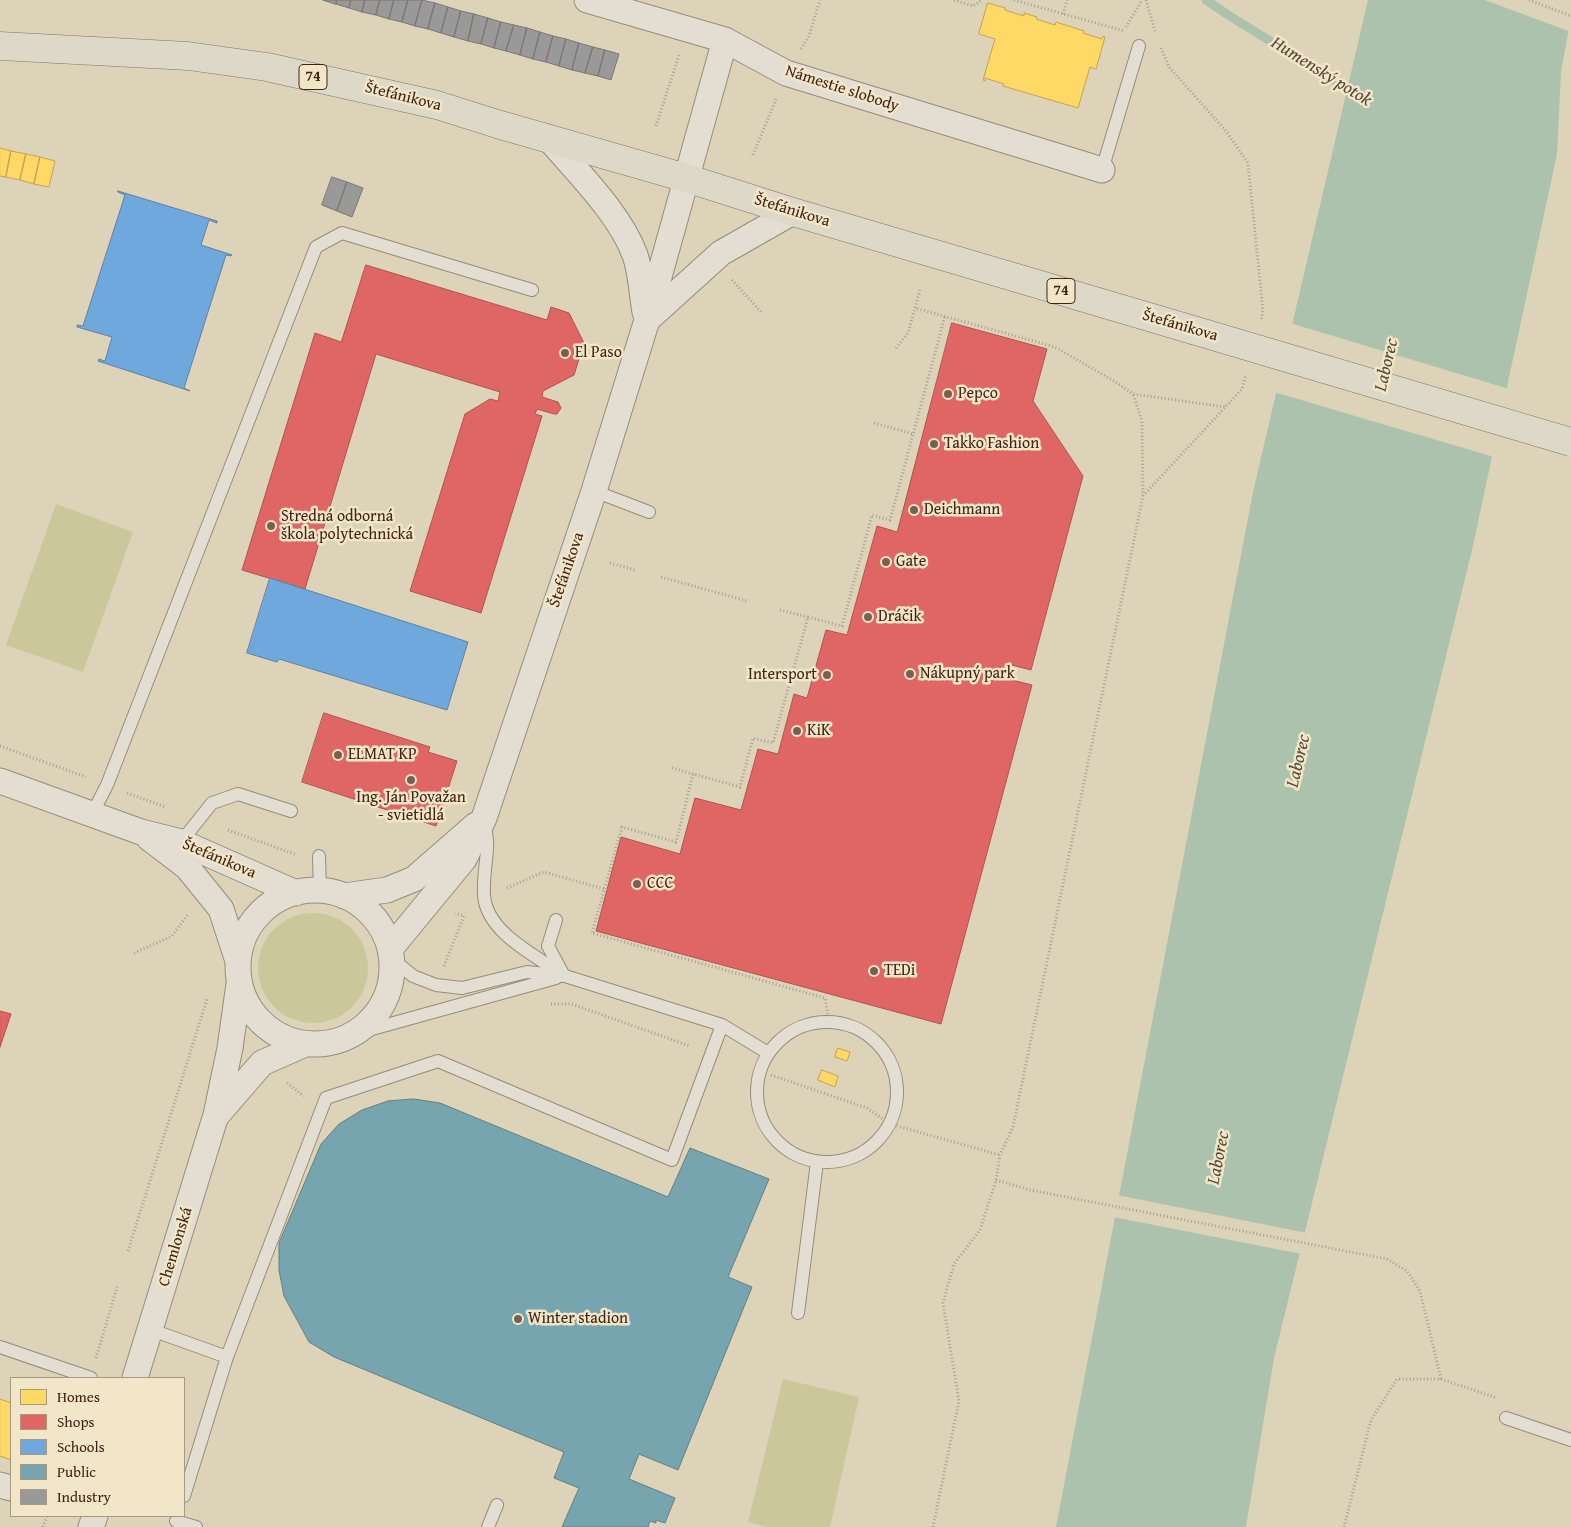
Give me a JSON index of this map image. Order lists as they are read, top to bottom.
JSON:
{
  "streets": {
    "main road": ["74", "Štefánikova"],
    "street": ["Námestie slobody", "Chemlonská"]
  },
  "crossings": [
    ["Námestie slobody", "Štefánikova"],
    ["Štefánikova", "Chemlonská"]
  ],
  "water": ["Humenský potok", "Laborec"],
  "places": [
    "El Paso",
    "Pepco",
    "Takko Fashion",
    "Deichmann",
    "Stredná odborná škola polytechnická",
    "Gate",
    "Dráčik",
    "Nákupný park",
    "Intersport",
    "KiK",
    "ELMAT KP",
    "Ing. Ján Považan - svietidlá",
    "CCC",
    "TEDi",
    "Winter stadion"
  ],
  "legend": [
    "Homes",
    "Shops",
    "Schools",
    "Public",
    "Industry"
  ]
}
